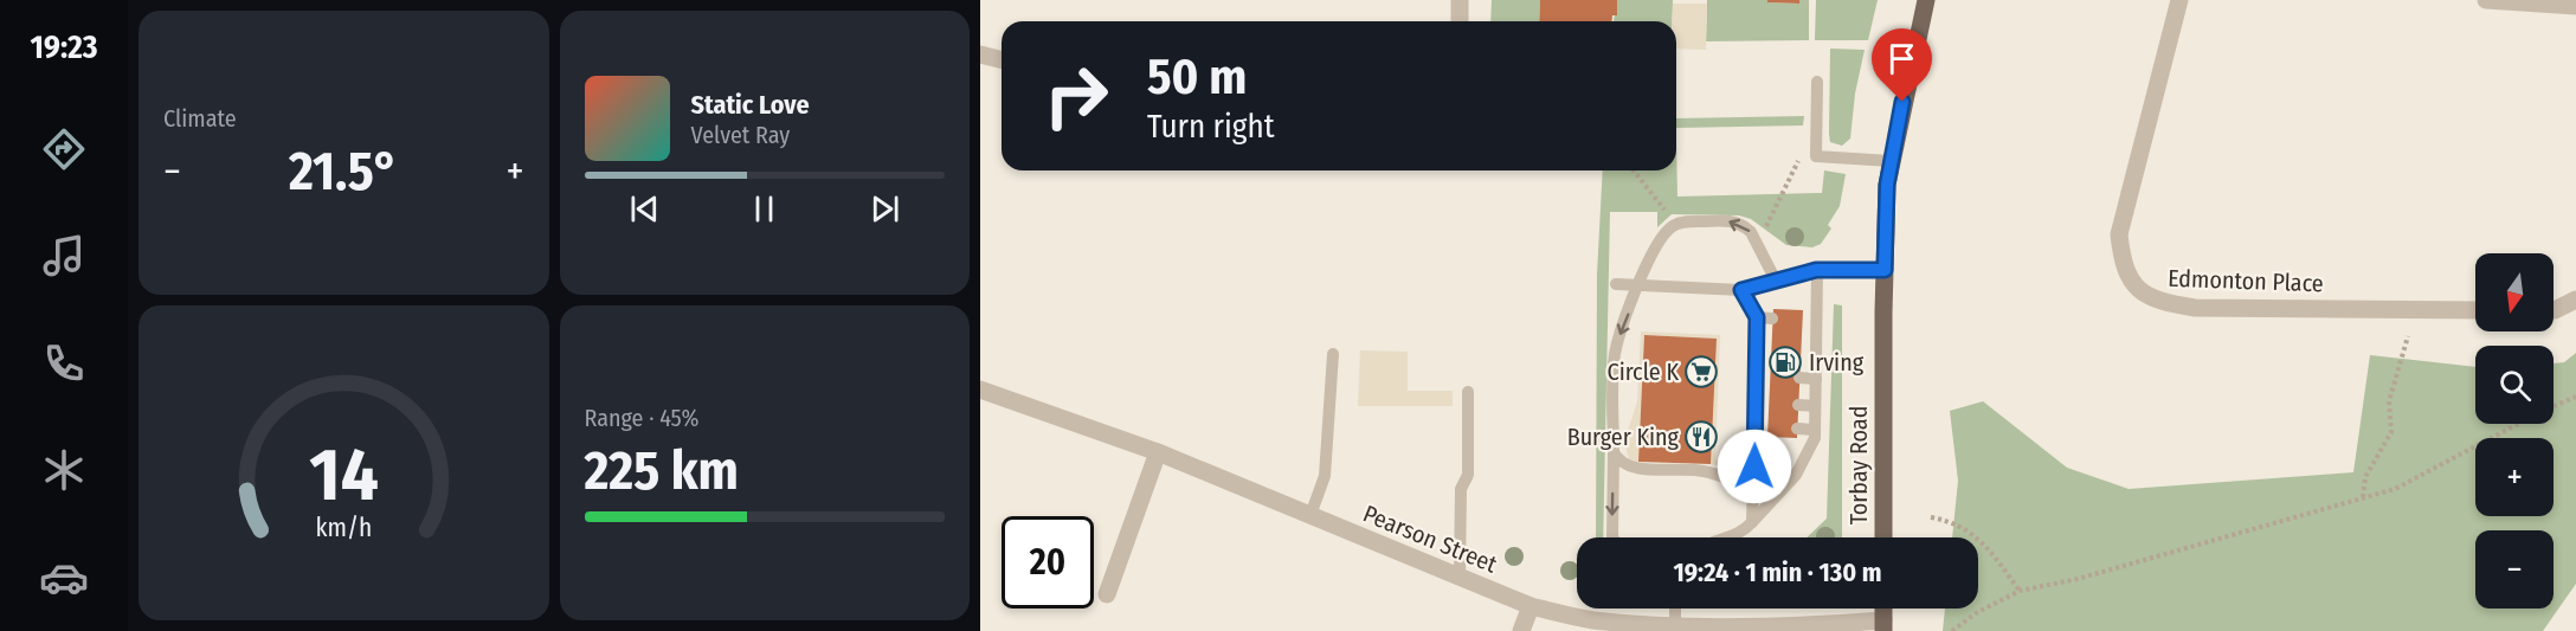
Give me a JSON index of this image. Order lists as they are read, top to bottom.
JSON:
{
  "streets": {
    "main road": ["Torbay Road"],
    "street": ["Edmonton Place", "Pearson Street"]
  },
  "places": {
    "fuel station": ["Irving"],
    "supermarket": ["Circle K"],
    "restaurant": ["Burger King"]
  },
  "north": "bottom",
  "page": {
    "tabs": "19:23",
    "tile": [
      "Climate",
      ["Range · 45%", "225 km"]
    ],
    "turn": ["50 m", "Turn right"],
    "song": ["Static Love", "Velvet Ray"],
    "heat": ["−", "21.5°", "+"],
    "map_buttons": ["+", "−"],
    "limit": "20",
    "trip": "19:24 · 1 min · 130 m",
    "gauge": ["14", "km/h"]
  }
}
